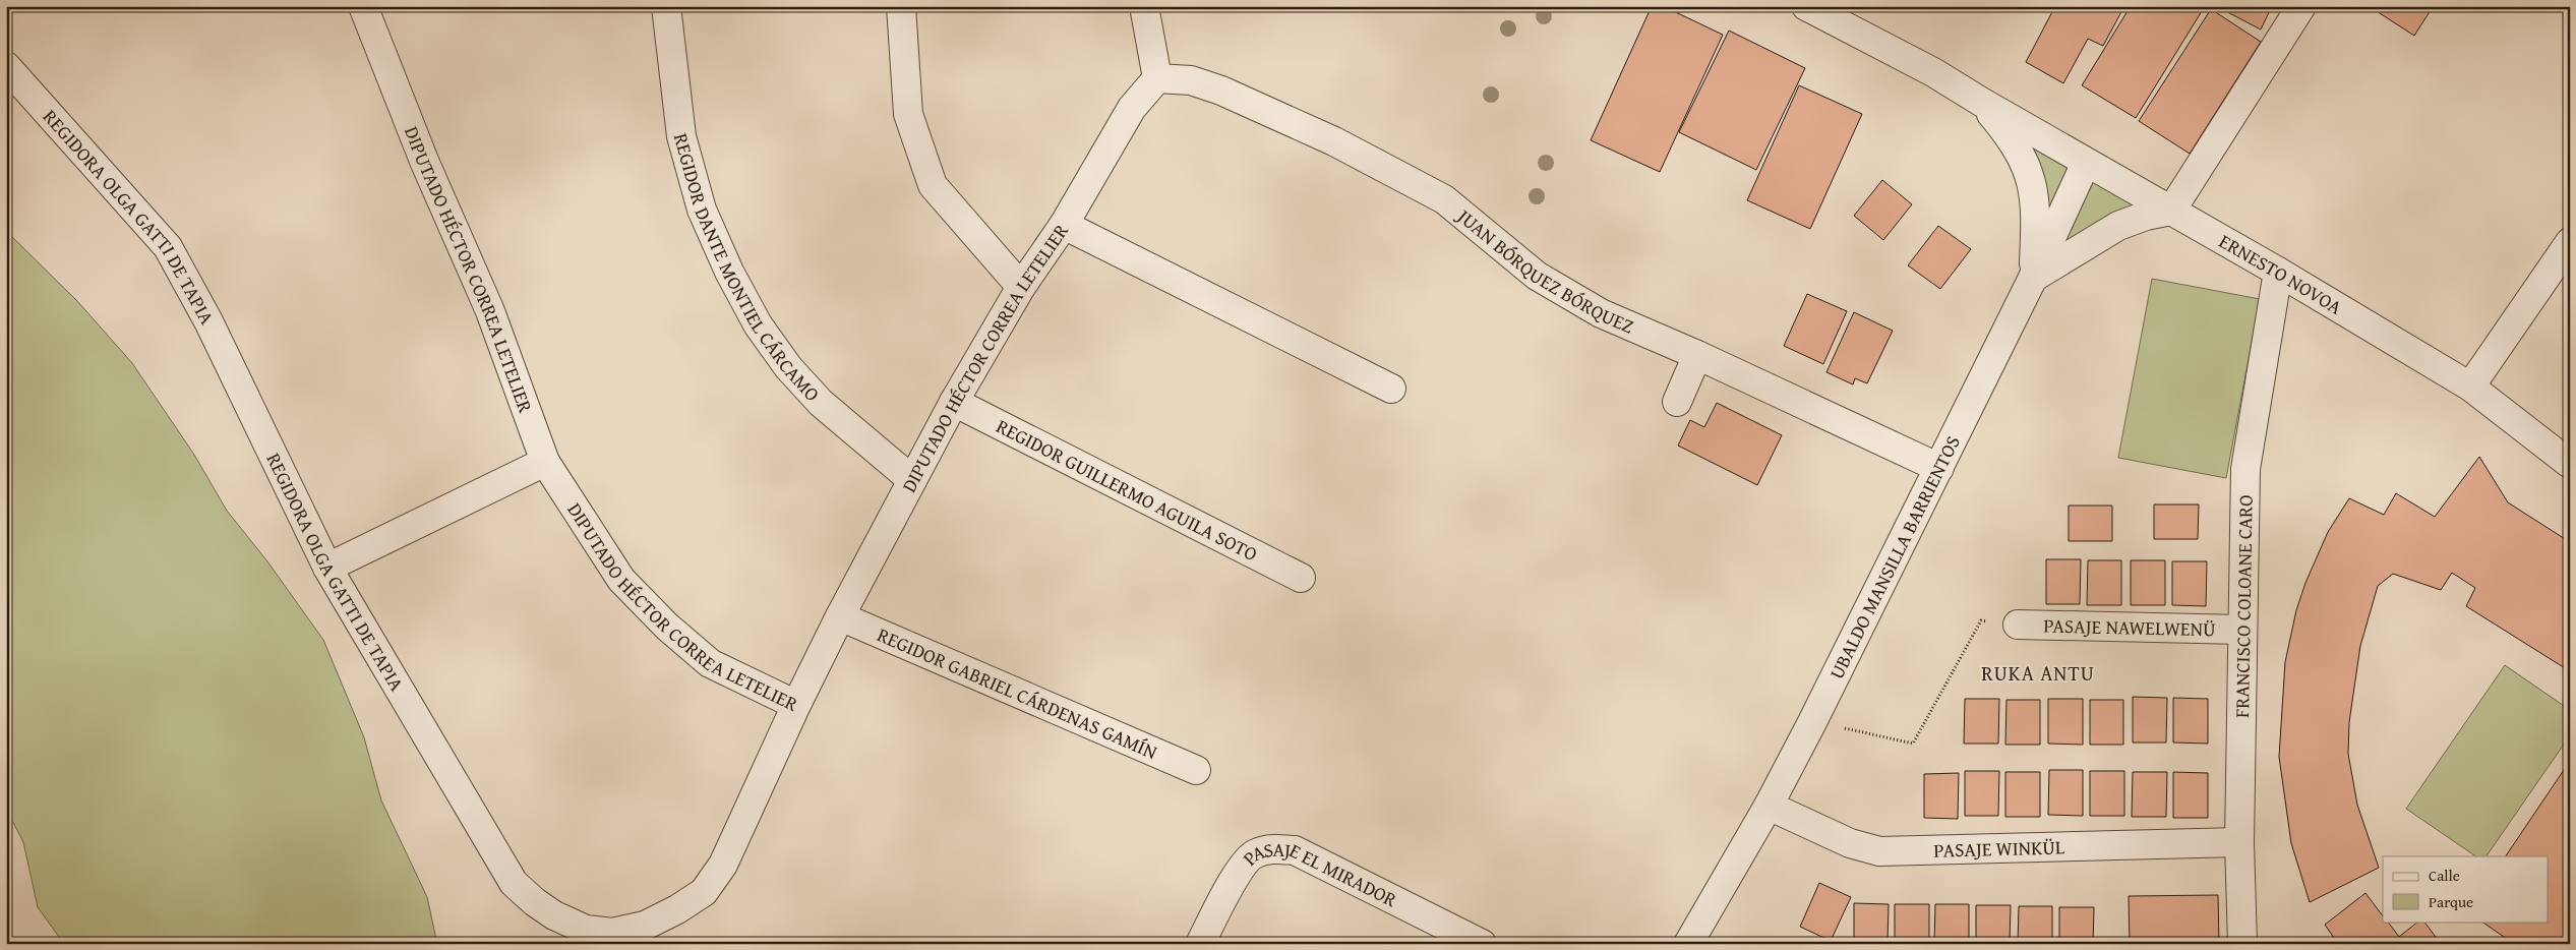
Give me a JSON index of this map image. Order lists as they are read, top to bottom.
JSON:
{
  "streets": {
    "street": [
      "REGIDORA OLGA GATTI DE TAPIA",
      "REGIDOR DANTE MONTIEL CÁRCAMO",
      "DIPUTADO HÉCTOR CORREA LETELIER",
      "JUAN BÓRQUEZ BÓRQUEZ",
      "ERNESTO NOVOA",
      "REGIDOR GUILLERMO AGUILA SOTO",
      "UBALDO MANSILLA BARRIENTOS",
      "FRANCISCO COLOANE CARO",
      "PASAJE NAWELWENÜ",
      "REGIDOR GABRIEL CÁRDENAS GAMÍN",
      "PASAJE WINKÜL",
      "PASAJE EL MIRADOR"
    ]
  },
  "crossings": [
    ["REGIDORA OLGA GATTI DE TAPIA", "DIPUTADO HÉCTOR CORREA LETELIER"],
    ["REGIDOR DANTE MONTIEL CÁRCAMO", "DIPUTADO HÉCTOR CORREA LETELIER"],
    ["DIPUTADO HÉCTOR CORREA LETELIER", "JUAN BÓRQUEZ BÓRQUEZ"],
    ["DIPUTADO HÉCTOR CORREA LETELIER", "REGIDOR GUILLERMO AGUILA SOTO"],
    ["DIPUTADO HÉCTOR CORREA LETELIER", "REGIDOR GABRIEL CÁRDENAS GAMÍN"],
    ["JUAN BÓRQUEZ BÓRQUEZ", "UBALDO MANSILLA BARRIENTOS"],
    ["ERNESTO NOVOA", "UBALDO MANSILLA BARRIENTOS"],
    ["ERNESTO NOVOA", "FRANCISCO COLOANE CARO"],
    ["UBALDO MANSILLA BARRIENTOS", "PASAJE WINKÜL"],
    ["FRANCISCO COLOANE CARO", "PASAJE NAWELWENÜ"],
    ["FRANCISCO COLOANE CARO", "PASAJE WINKÜL"]
  ],
  "districts": ["RUKA ANTU"],
  "legend": ["Calle", "Parque"]
}
